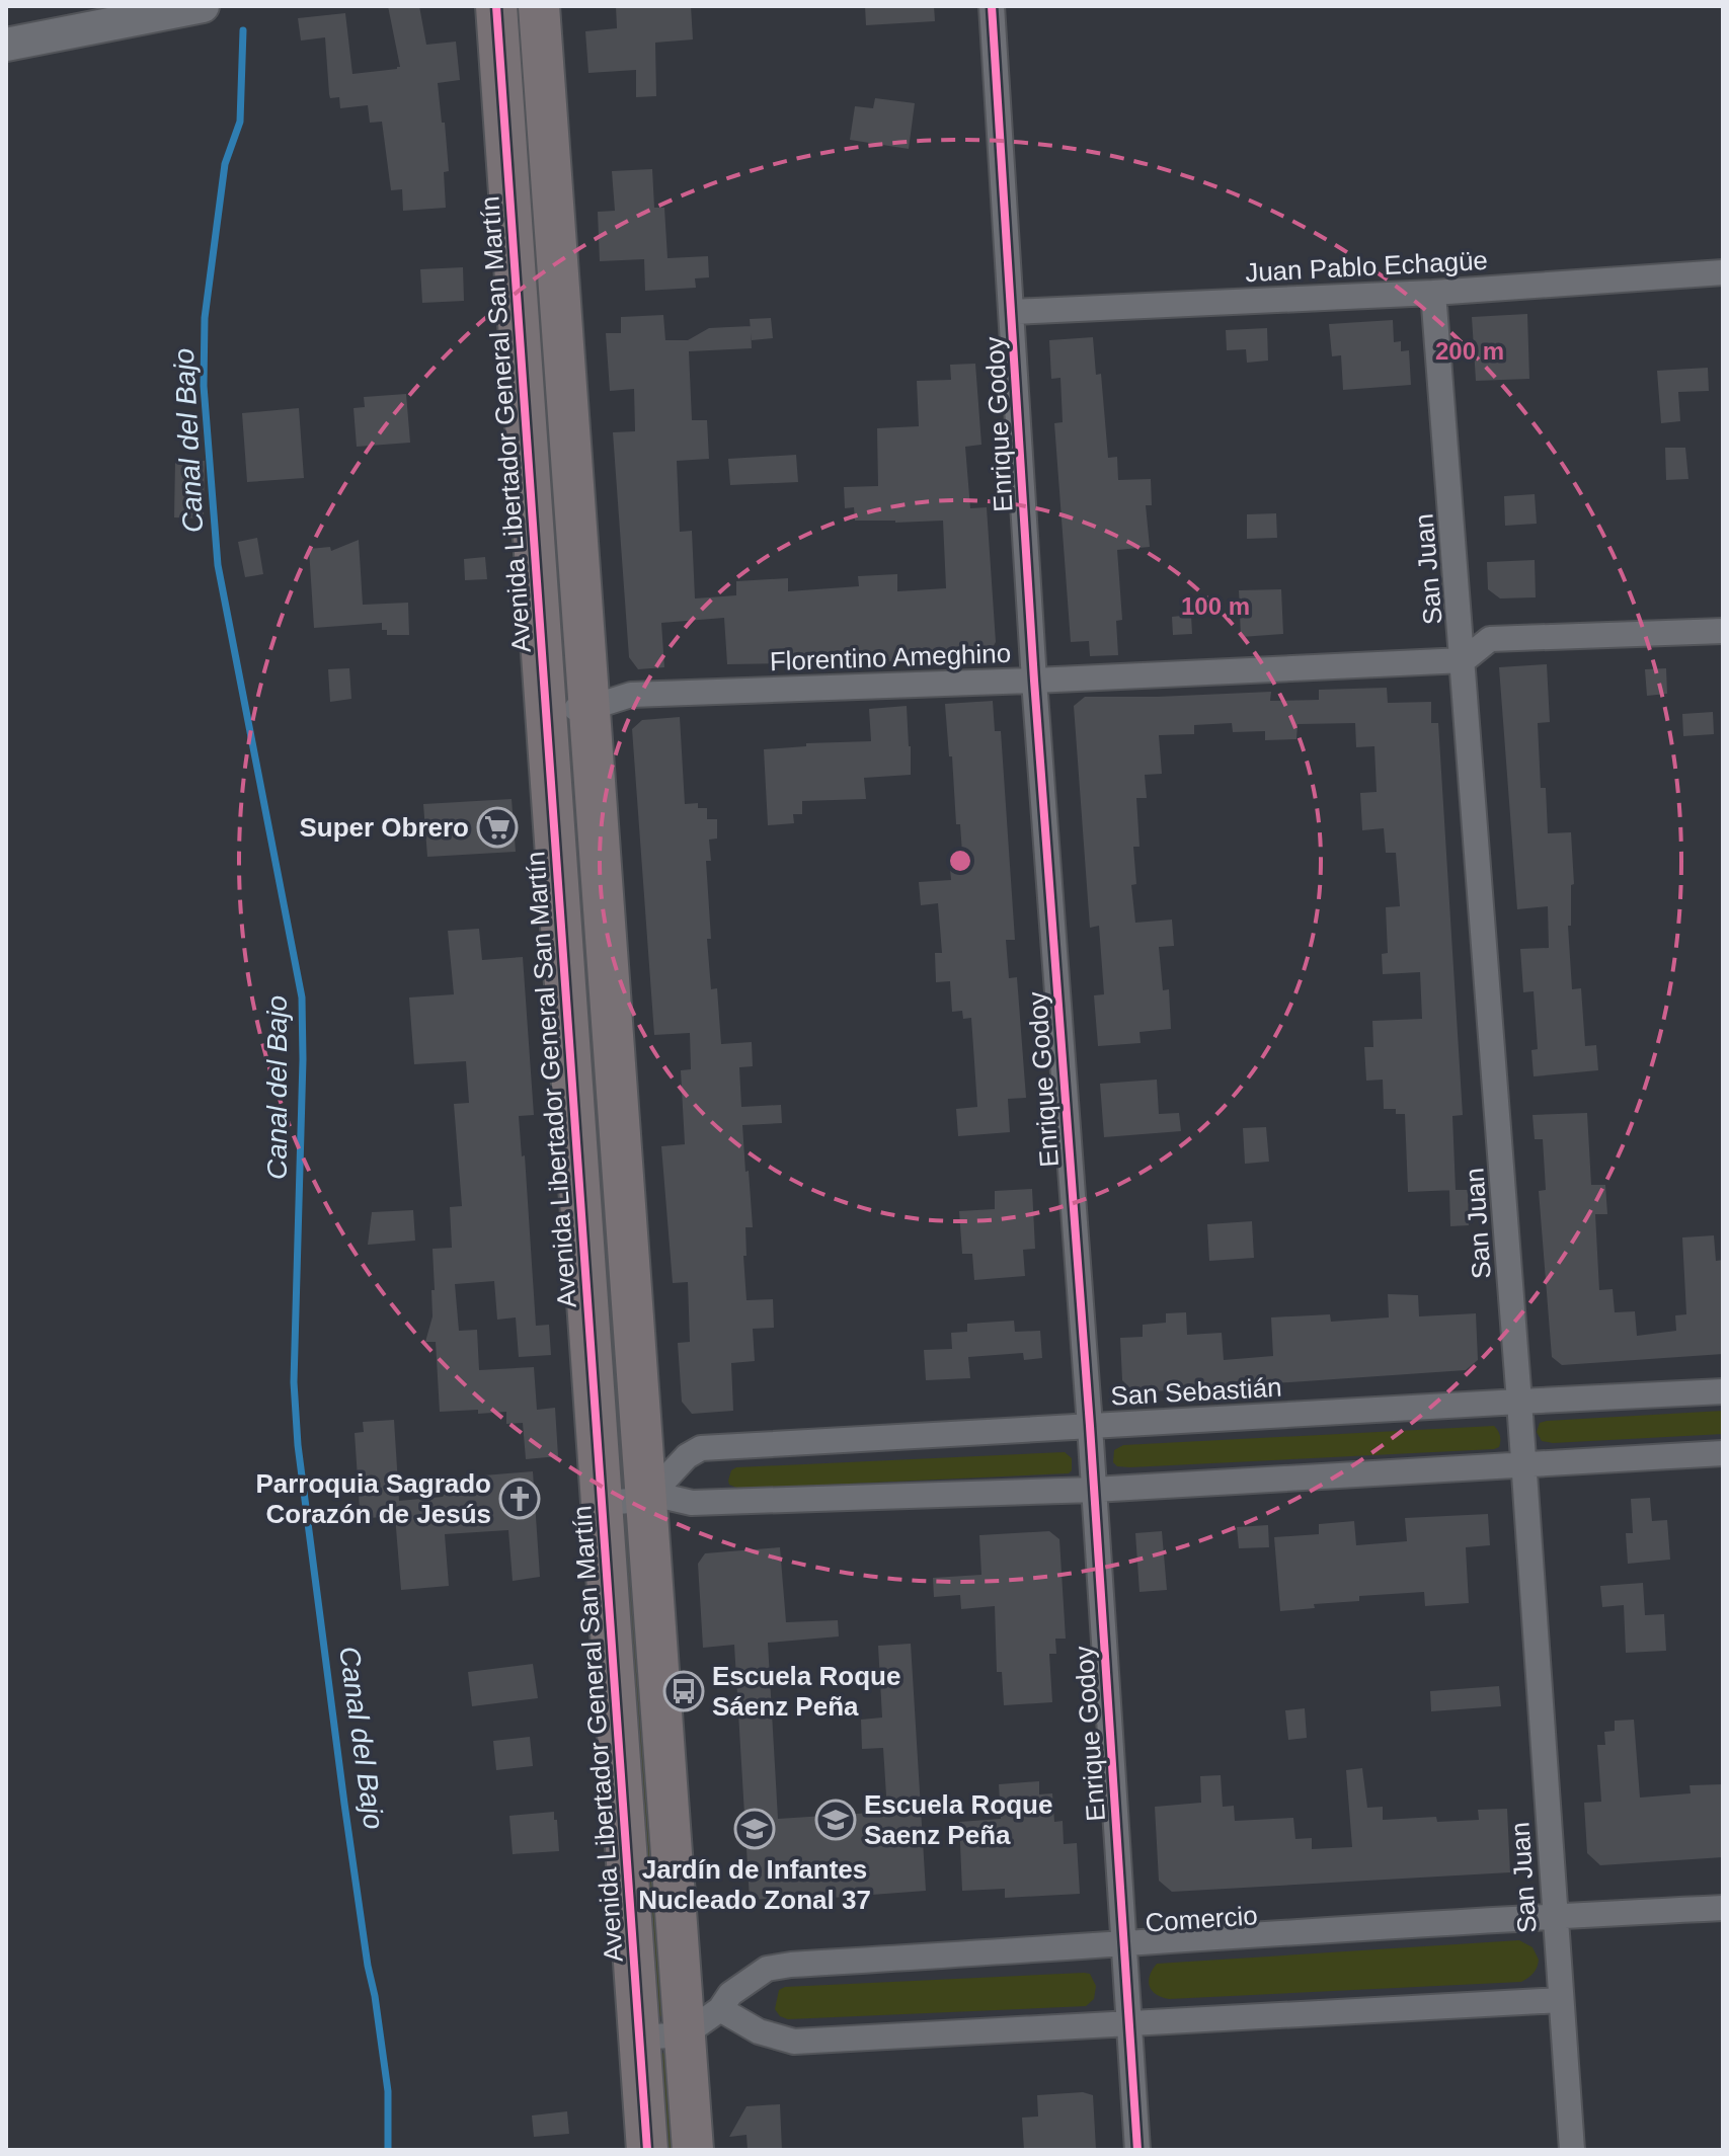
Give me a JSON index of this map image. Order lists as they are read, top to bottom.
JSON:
{
  "streets": {
    "main road": ["Avenida Libertador General San Martín"],
    "street": [
      "Juan Pablo Echagüe",
      "Enrique Godoy",
      "San Juan",
      "Florentino Ameghino",
      "San Sebastián",
      "Comercio"
    ]
  },
  "crossings": [
    ["Juan Pablo Echagüe", "Enrique Godoy"],
    ["Juan Pablo Echagüe", "San Juan"],
    ["Avenida Libertador General San Martín", "Florentino Ameghino"],
    ["Enrique Godoy", "Florentino Ameghino"],
    ["Enrique Godoy", "San Sebastián"],
    ["Enrique Godoy", "Comercio"],
    ["San Juan", "Florentino Ameghino"],
    ["San Juan", "San Sebastián"],
    ["San Juan", "Comercio"]
  ],
  "water": ["Canal del Bajo"],
  "places": {
    "supermarket": ["Super Obrero"],
    "church": ["Parroquia Sagrado Corazón de Jesús"],
    "bus stop": ["Escuela Roque Sáenz Peña"],
    "school or university": ["Escuela Roque Saenz Peña", "Jardín de Infantes Nucleado Zonal 37"]
  },
  "rings": ["200 m", "100 m"]
}
